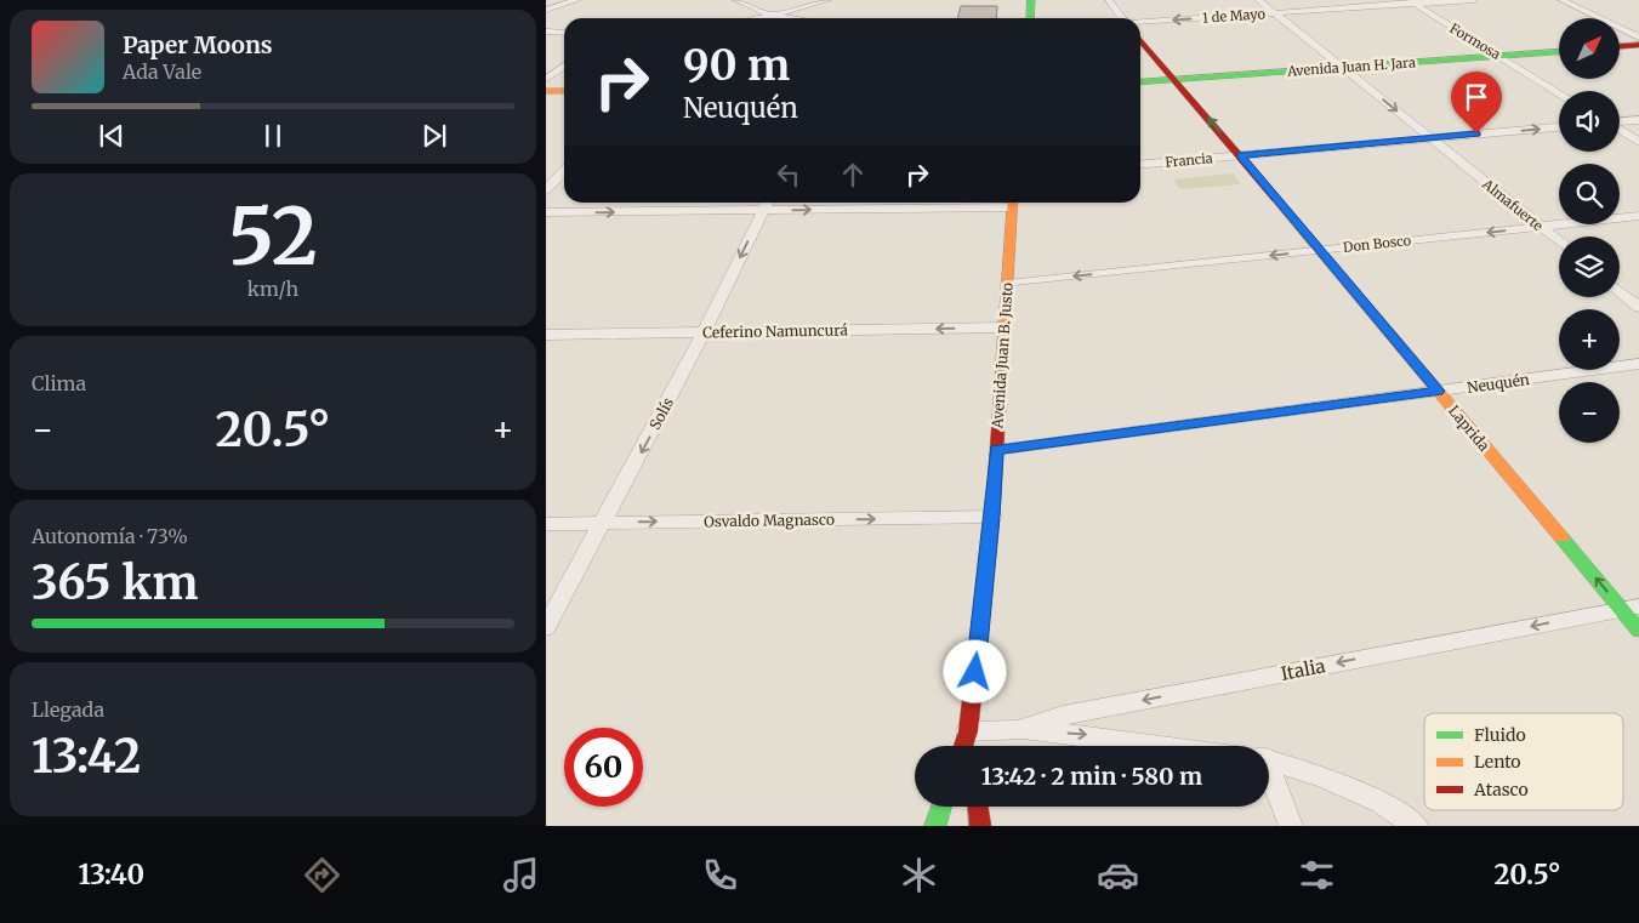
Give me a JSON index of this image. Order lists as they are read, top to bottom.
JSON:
{
  "streets": {
    "main road": ["Avenida Juan H. Jara", "Avenida Juan B. Justo", "Laprida"],
    "street": [
      "1 de Mayo",
      "Formosa",
      "Francia",
      "Almafuerte",
      "Don Bosco",
      "Ceferino Namuncurá",
      "Neuquén",
      "Solís",
      "Osvaldo Magnasco",
      "Italia"
    ]
  },
  "crossings": [
    ["1 de Mayo", "Formosa"],
    ["1 de Mayo", "Almafuerte"],
    ["Formosa", "Avenida Juan H. Jara"],
    ["Avenida Juan H. Jara", "Almafuerte"],
    ["Avenida Juan H. Jara", "Laprida"],
    ["Francia", "Almafuerte"],
    ["Francia", "Laprida"],
    ["Almafuerte", "Don Bosco"],
    ["Don Bosco", "Avenida Juan B. Justo"],
    ["Don Bosco", "Laprida"],
    ["Ceferino Namuncurá", "Avenida Juan B. Justo"],
    ["Ceferino Namuncurá", "Solís"],
    ["Avenida Juan B. Justo", "Neuquén"],
    ["Avenida Juan B. Justo", "Osvaldo Magnasco"],
    ["Avenida Juan B. Justo", "Italia"],
    ["Neuquén", "Laprida"],
    ["Solís", "Osvaldo Magnasco"],
    ["Laprida", "Italia"]
  ],
  "one_way": [
    "1 de Mayo",
    "Don Bosco",
    "Solís",
    "Laprida",
    "Osvaldo Magnasco",
    "Italia"
  ],
  "legend": ["Fluido", "Lento", "Atasco"],
  "north": "top right",
  "page": {
    "map_buttons": ["+", "−"],
    "turn": ["90 m", "Neuquén"],
    "song": ["Paper Moons", "Ada Vale"],
    "tile": [
      ["52", "km/h"],
      "Clima",
      ["Autonomía · 73%", "365 km"],
      ["Llegada", "13:42"]
    ],
    "heat": ["−", "20.5°", "+"],
    "limit": "60",
    "trip": "13:42 · 2 min · 580 m",
    "tabs": ["13:40", "20.5°"]
  }
}
